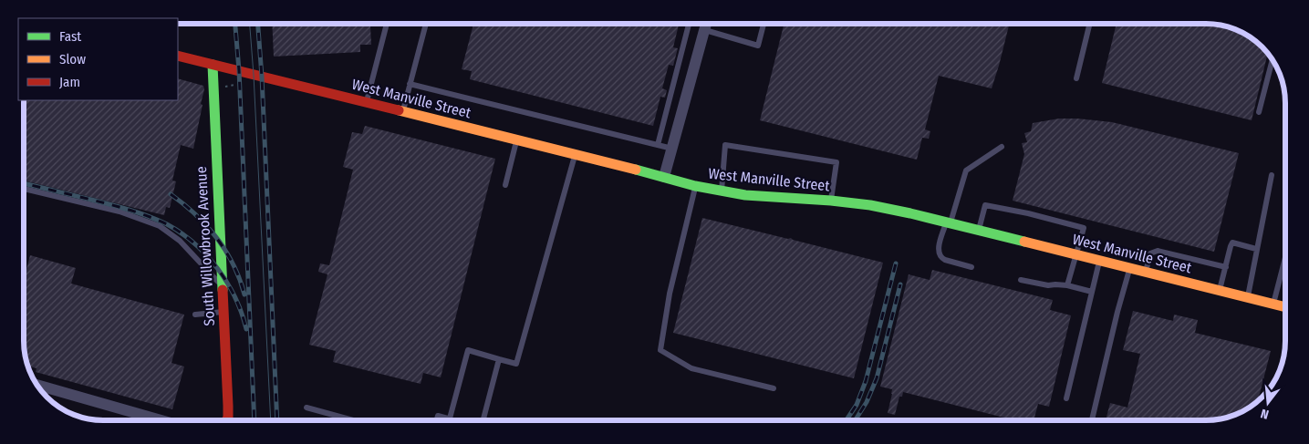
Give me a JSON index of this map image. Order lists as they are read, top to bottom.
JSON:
{
  "streets": {
    "street": ["West Manville Street", "South Willowbrook Avenue"]
  },
  "crossings": [
    ["West Manville Street", "South Willowbrook Avenue"]
  ],
  "legend": ["Fast", "Slow", "Jam"],
  "north": "bottom"
}
